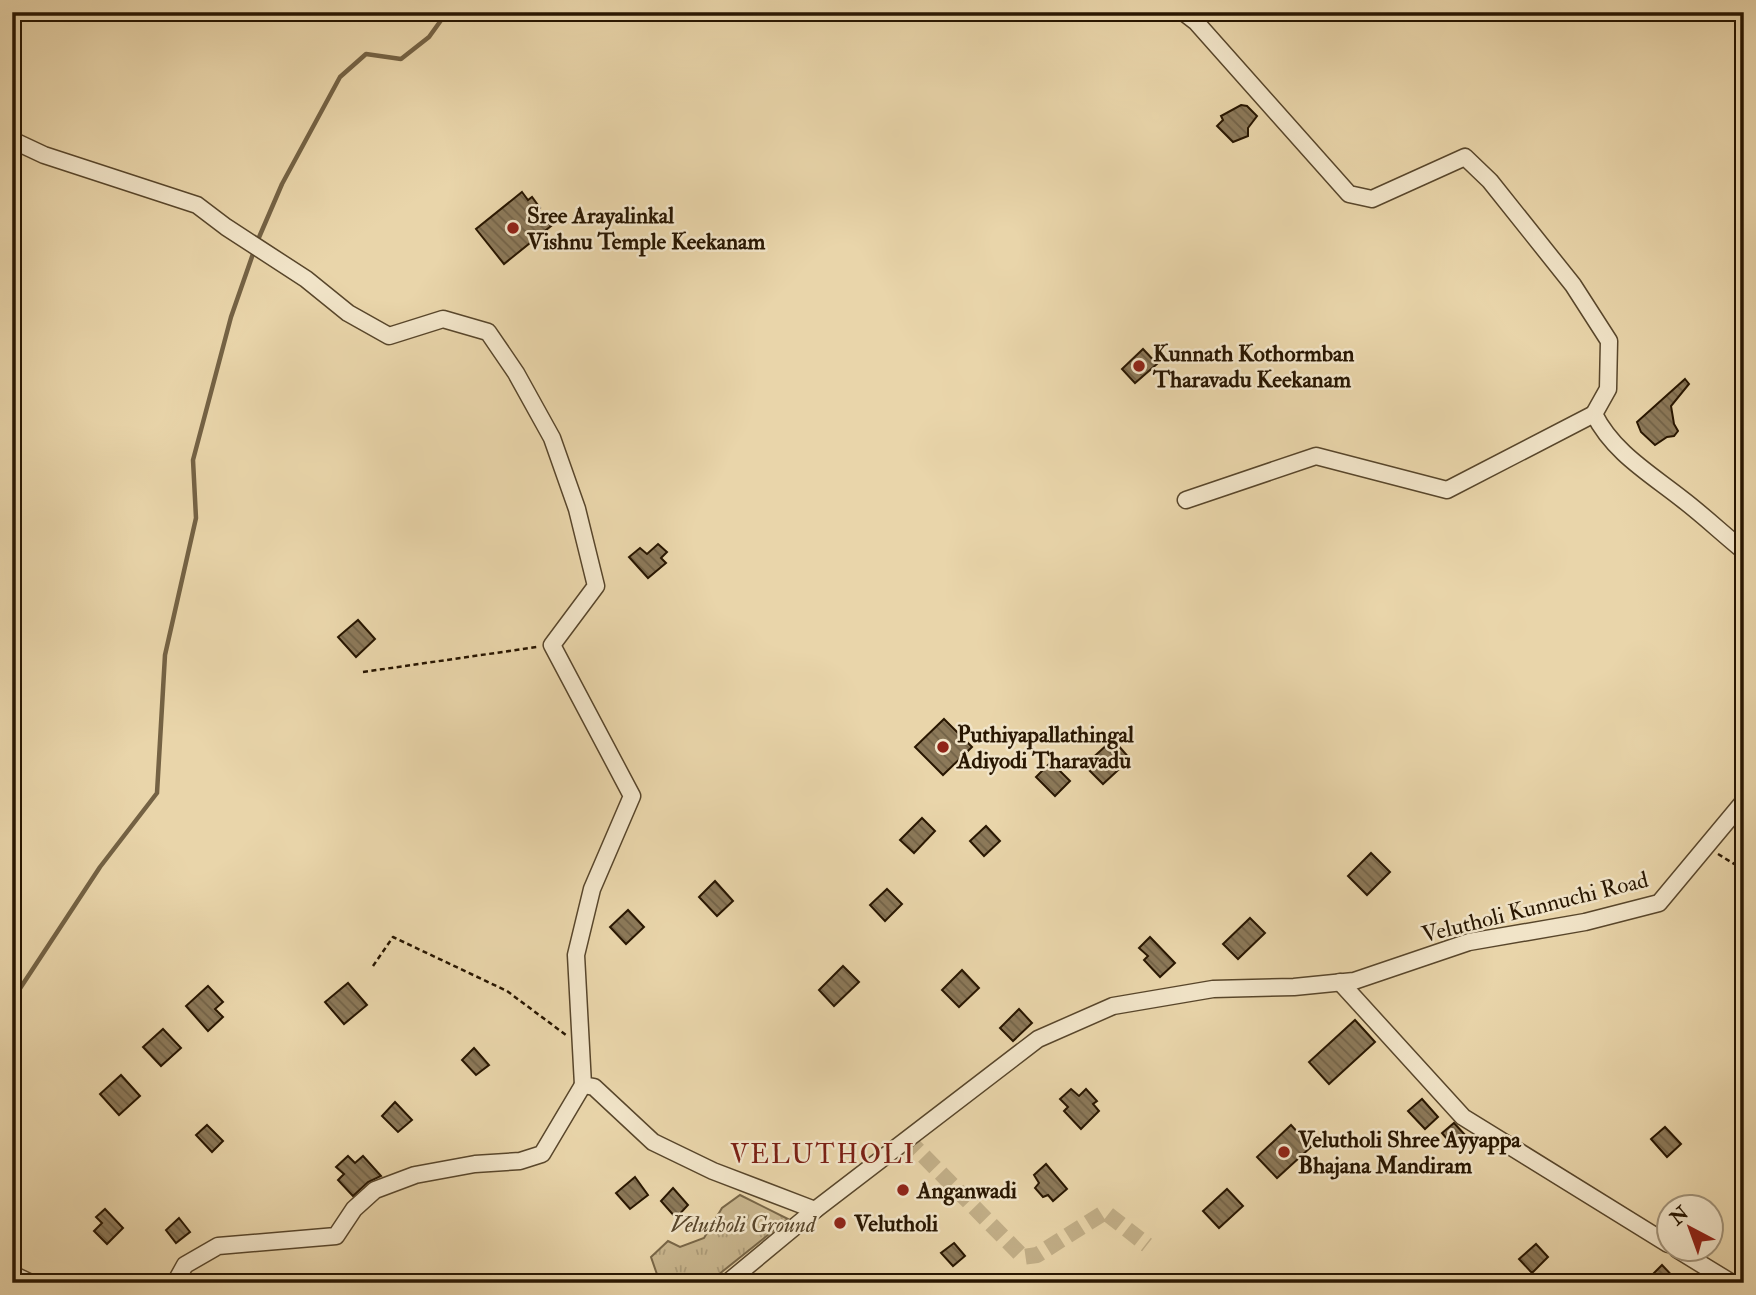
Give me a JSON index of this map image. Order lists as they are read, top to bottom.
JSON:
{
  "streets": {
    "street": ["Velutholi Kunnuchi Road"]
  },
  "districts": ["VELUTHOLI"],
  "parks": ["Velutholi Ground"],
  "places": [
    "Sree Arayalinkal Vishnu Temple Keekanam",
    "Kunnath Kothormban Tharavadu Keekanam",
    "Puthiyapallathingal Adiyodi Tharavadu",
    "Velutholi Shree Ayyappa Bhajana Mandiram",
    "Anganwadi",
    "Velutholi"
  ],
  "north": "top left"
}
